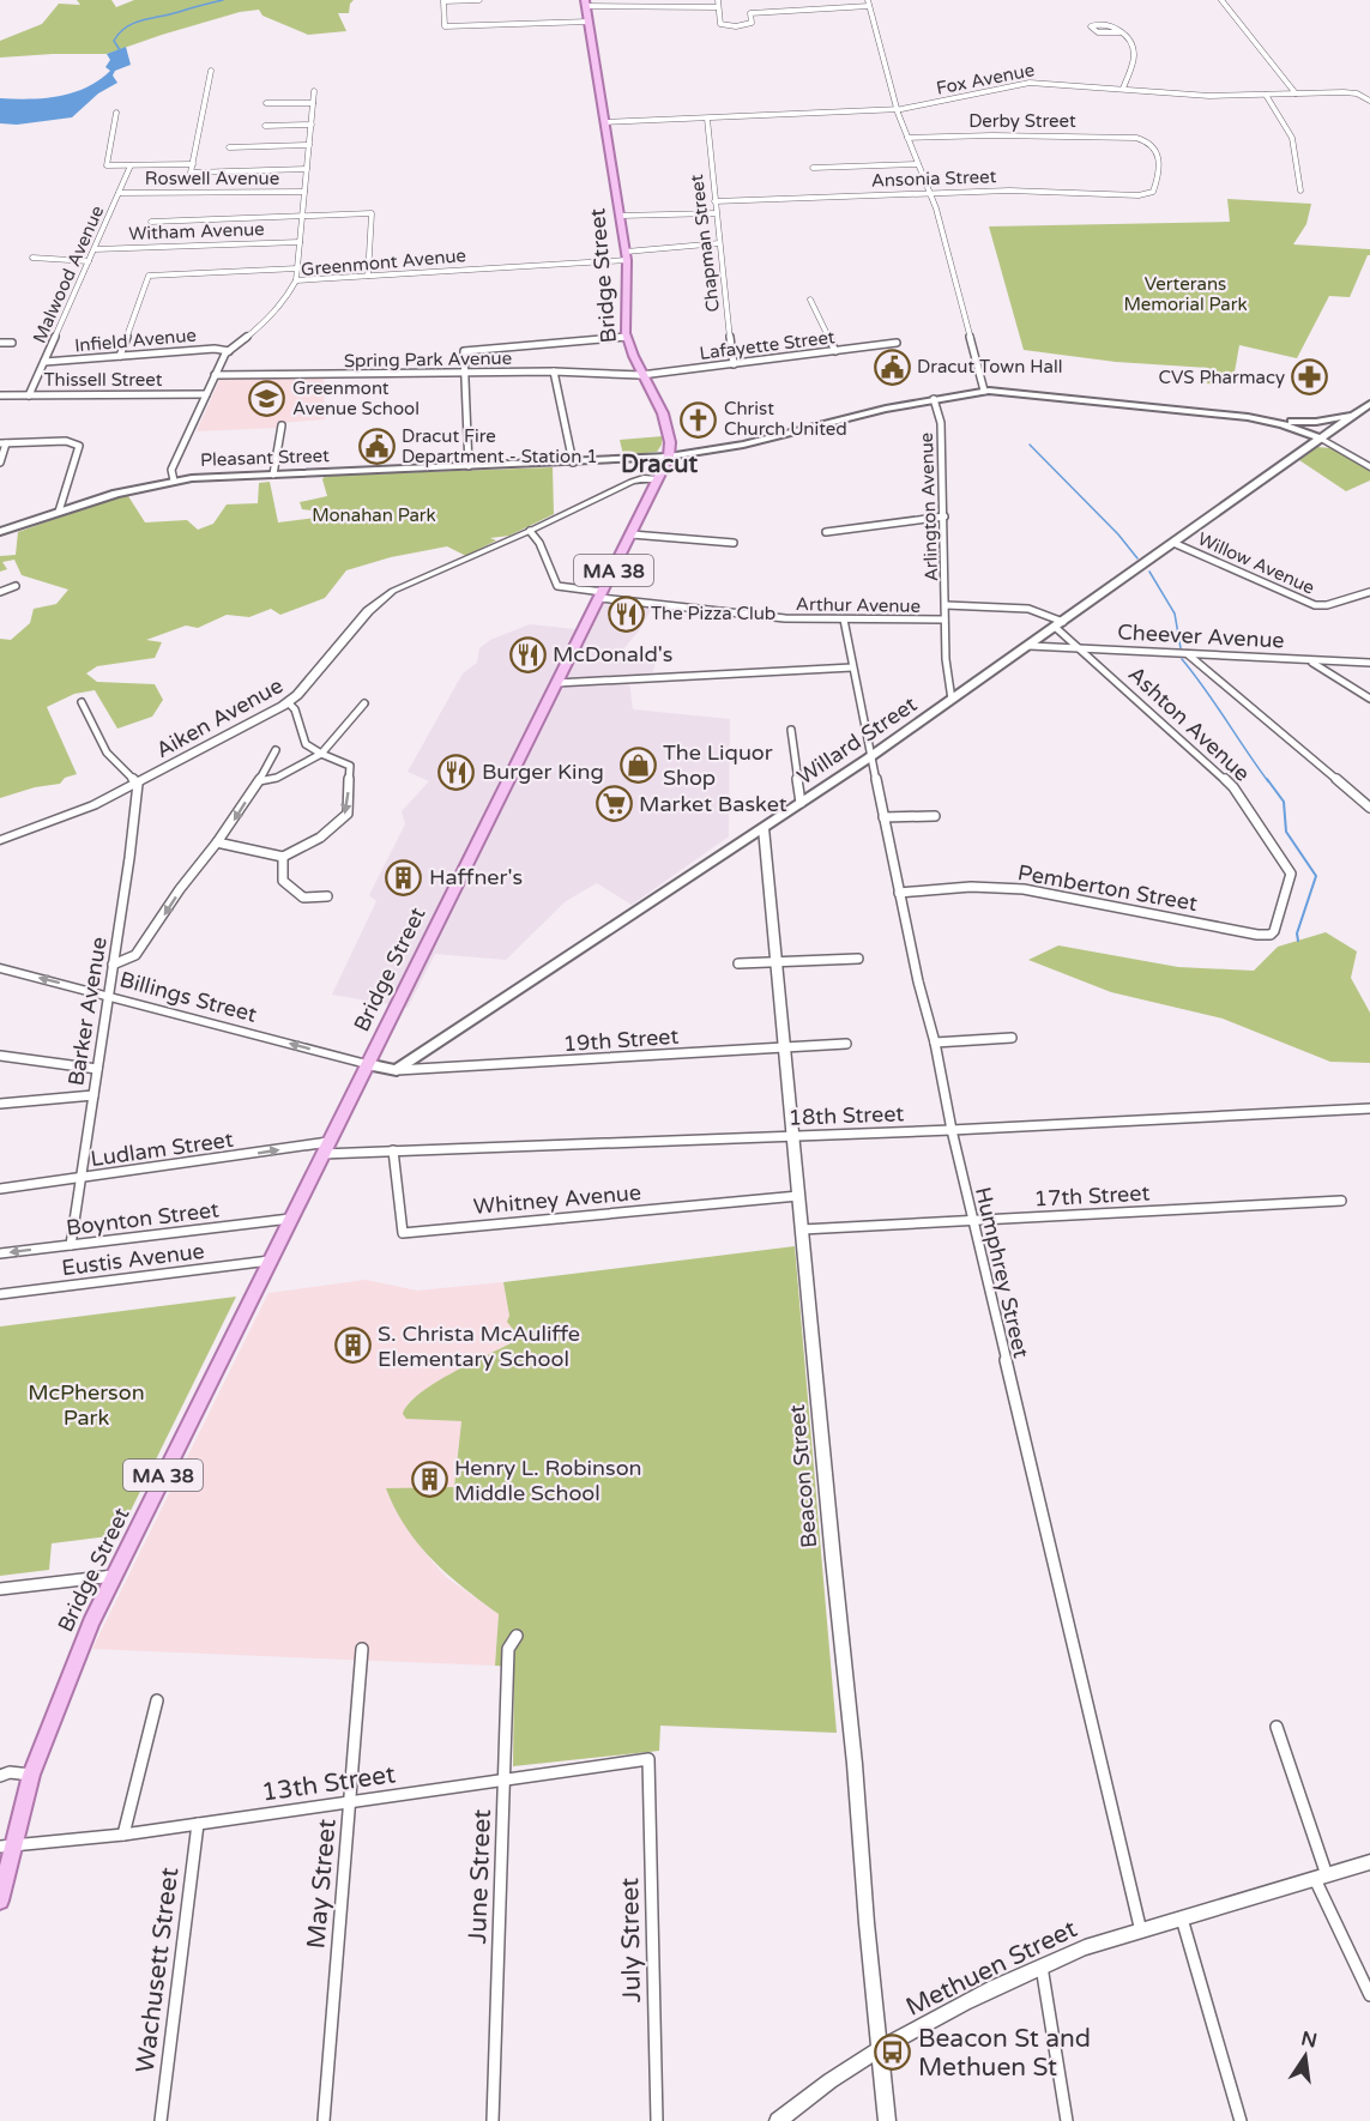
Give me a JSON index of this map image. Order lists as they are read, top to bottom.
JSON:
{
  "streets": {
    "main road": [
      "Bridge Street",
      "Pleasant Street",
      "MA 38",
      "Willard Street"
    ],
    "street": [
      "Fox Avenue",
      "Derby Street",
      "Roswell Avenue",
      "Ansonia Street",
      "Witham Avenue",
      "Chapman Street",
      "Greenmont Avenue",
      "Malwood Avenue",
      "Infield Avenue",
      "Lafayette Street",
      "Spring Park Avenue",
      "Thissell Street",
      "Arlington Avenue",
      "Willow Avenue",
      "Arthur Avenue",
      "Cheever Avenue",
      "Aiken Avenue",
      "Ashton Avenue",
      "Pemberton Street",
      "Billings Street",
      "Barker Avenue",
      "19th Street",
      "18th Street",
      "Ludlam Street",
      "17th Street",
      "Whitney Avenue",
      "Boynton Street",
      "Eustis Avenue",
      "Humphrey Street",
      "Beacon Street",
      "13th Street",
      "June Street",
      "May Street",
      "July Street",
      "Methuen Street",
      "Wachusett Street"
    ]
  },
  "crossings": [
    ["Fox Avenue", "Chapman Street"],
    ["Fox Avenue", "Bridge Street"],
    ["Derby Street", "Ansonia Street"],
    ["Roswell Avenue", "Malwood Avenue"],
    ["Ansonia Street", "Chapman Street"],
    ["Witham Avenue", "Malwood Avenue"],
    ["Chapman Street", "Greenmont Avenue"],
    ["Chapman Street", "Lafayette Street"],
    ["Greenmont Avenue", "Bridge Street"],
    ["Greenmont Avenue", "Infield Avenue"],
    ["Greenmont Avenue", "Spring Park Avenue"],
    ["Greenmont Avenue", "Thissell Street"],
    ["Greenmont Avenue", "Pleasant Street"],
    ["Malwood Avenue", "Infield Avenue"],
    ["Malwood Avenue", "Thissell Street"],
    ["Bridge Street", "Lafayette Street"],
    ["Bridge Street", "Spring Park Avenue"],
    ["Bridge Street", "Pleasant Street"],
    ["Bridge Street", "Arthur Avenue"],
    ["Bridge Street", "Aiken Avenue"],
    ["Bridge Street", "Billings Street"],
    ["Bridge Street", "18th Street"],
    ["Bridge Street", "Ludlam Street"],
    ["Bridge Street", "Boynton Street"],
    ["Bridge Street", "Eustis Avenue"],
    ["Bridge Street", "13th Street"],
    ["Lafayette Street", "Spring Park Avenue"],
    ["Pleasant Street", "Arlington Avenue"],
    ["Arlington Avenue", "Arthur Avenue"],
    ["Arlington Avenue", "Ashton Avenue"],
    ["Arlington Avenue", "Willard Street"],
    ["Willow Avenue", "Willard Street"],
    ["Arthur Avenue", "Aiken Avenue"],
    ["Arthur Avenue", "Humphrey Street"],
    ["Cheever Avenue", "Ashton Avenue"],
    ["Cheever Avenue", "Willard Street"],
    ["Aiken Avenue", "Barker Avenue"],
    ["Ashton Avenue", "Willard Street"],
    ["Ashton Avenue", "Pemberton Street"],
    ["Willard Street", "19th Street"],
    ["Willard Street", "Humphrey Street"],
    ["Willard Street", "Beacon Street"],
    ["Pemberton Street", "Humphrey Street"],
    ["Billings Street", "Barker Avenue"],
    ["Barker Avenue", "Ludlam Street"],
    ["Barker Avenue", "Boynton Street"],
    ["19th Street", "Beacon Street"],
    ["18th Street", "Ludlam Street"],
    ["18th Street", "Whitney Avenue"],
    ["18th Street", "Humphrey Street"],
    ["18th Street", "Beacon Street"],
    ["17th Street", "Humphrey Street"],
    ["17th Street", "Beacon Street"],
    ["Whitney Avenue", "Beacon Street"],
    ["Humphrey Street", "Methuen Street"],
    ["Beacon Street", "Methuen Street"],
    ["13th Street", "June Street"],
    ["13th Street", "May Street"],
    ["13th Street", "July Street"],
    ["13th Street", "Wachusett Street"]
  ],
  "one_way": ["Billings Street", "Ludlam Street"],
  "districts": ["Dracut"],
  "parks": ["Verterans Memorial Park", "Monahan Park", "McPherson Park"],
  "places": {
    "public building": ["Dracut Town Hall", "Dracut Fire Department - Station 1"],
    "pharmacy": ["CVS Pharmacy"],
    "school or university": ["Greenmont Avenue School"],
    "church": ["Christ Church United"],
    "restaurant": ["The Pizza Club", "McDonald's", "Burger King"],
    "shop": ["The Liquor Shop"],
    "supermarket": ["Market Basket"],
    "building": ["Haffner's", "S. Christa McAuliffe Elementary School", "Henry L. Robinson Middle School"],
    "bus stop": ["Beacon St and Methuen St"]
  },
  "north": "top"
}
